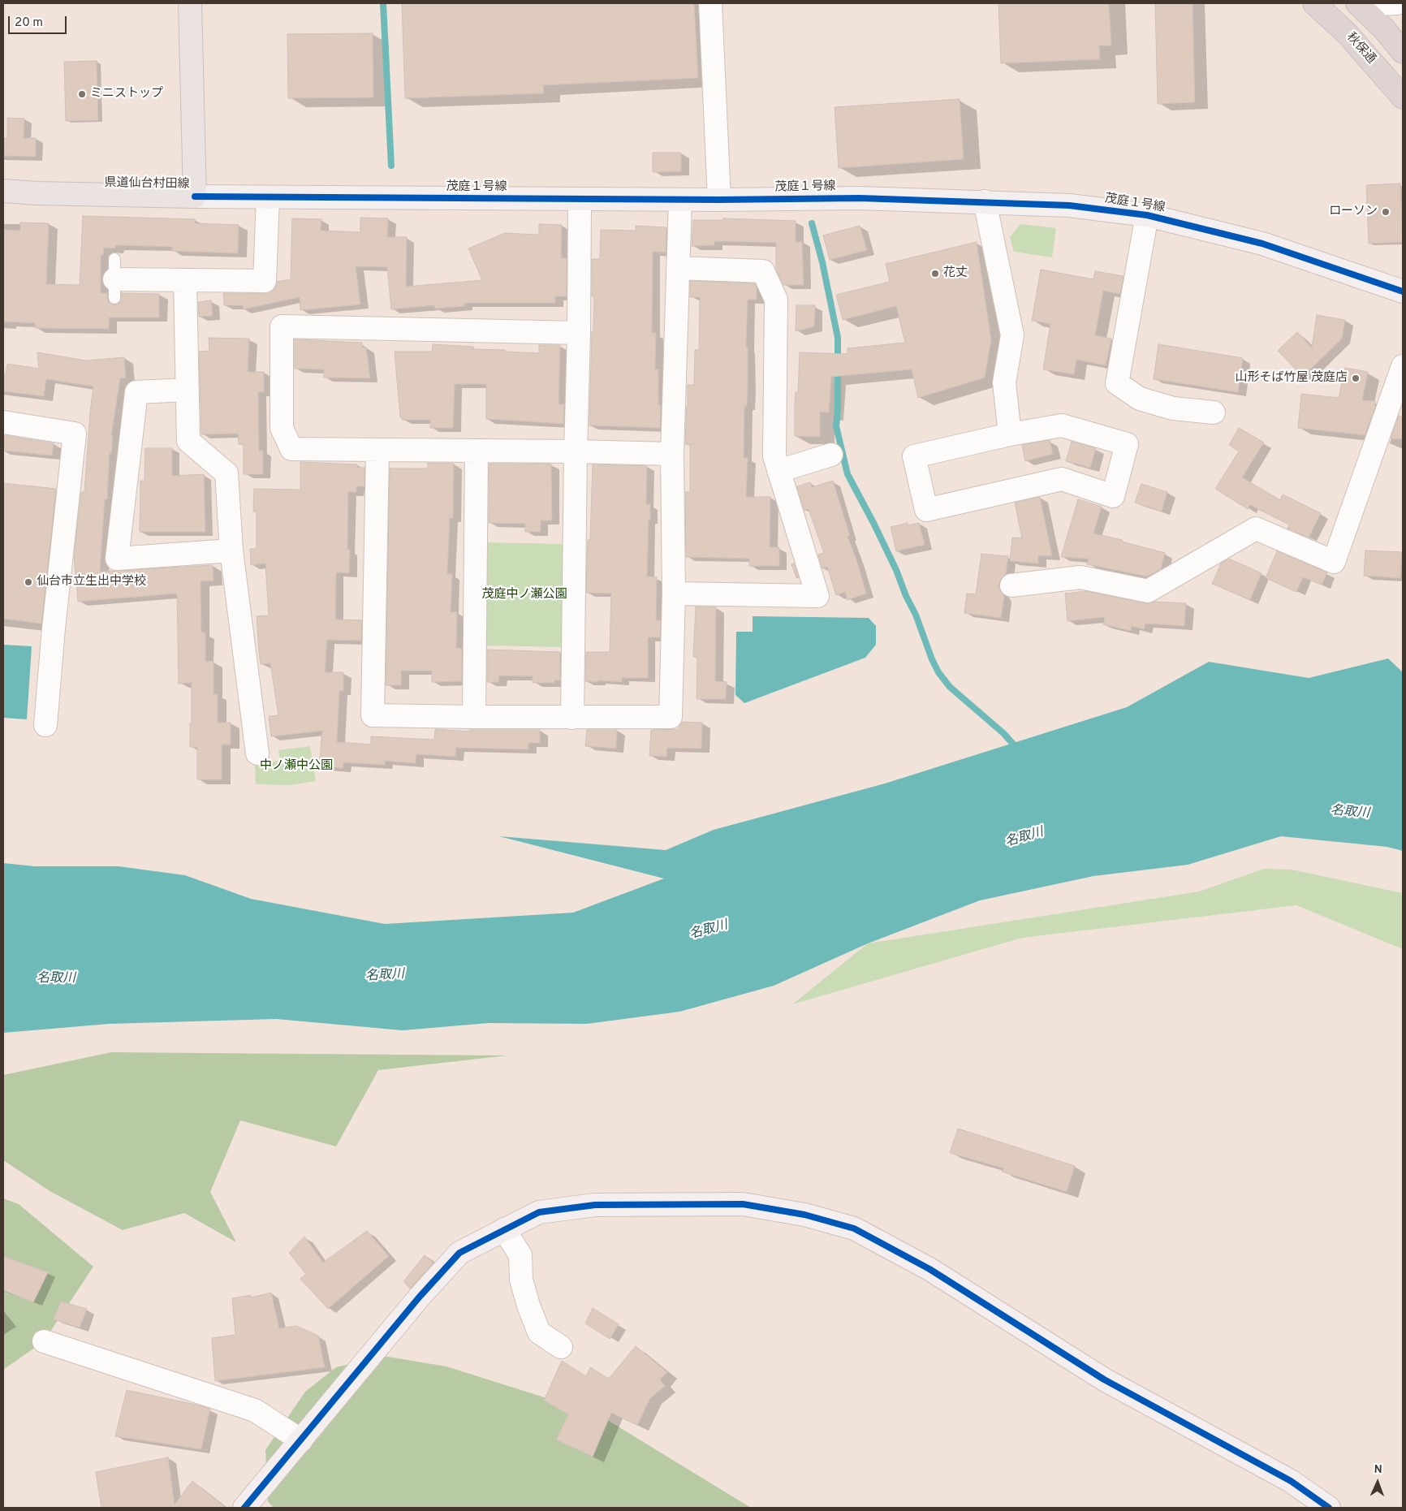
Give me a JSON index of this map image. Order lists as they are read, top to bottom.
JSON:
{
  "streets": {
    "highway": ["秋保通"],
    "main road": ["県道仙台村田線"],
    "street": ["茂庭１号線"]
  },
  "crossings": [
    ["県道仙台村田線", "茂庭１号線"]
  ],
  "water": ["名取川"],
  "parks": ["茂庭中ノ瀬公園", "中ノ瀬中公園"],
  "places": [
    "ミニストップ",
    "ローソン",
    "花丈",
    "山形そば竹屋 茂庭店",
    "仙台市立生出中学校"
  ],
  "scale_bar": "20 m",
  "north": "top"
}
